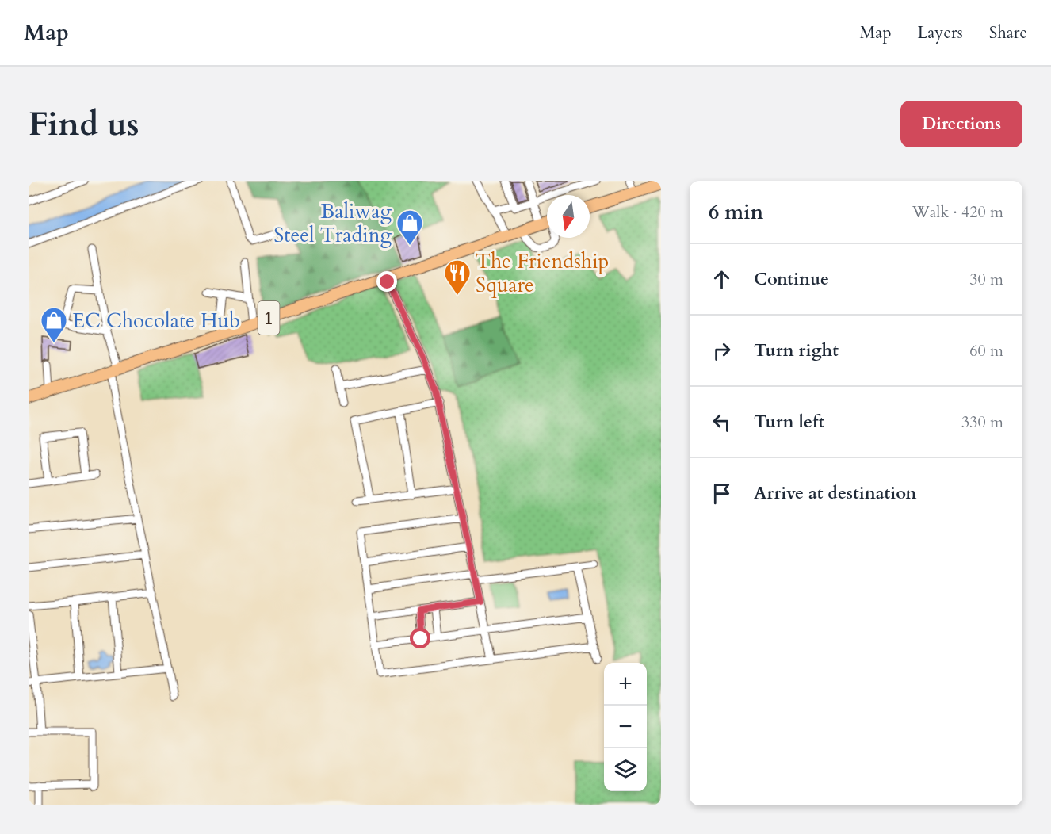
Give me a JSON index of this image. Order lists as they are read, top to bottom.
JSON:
{
  "streets": {
    "highway": ["1"]
  },
  "places": {
    "shop": ["Baliwag Steel Trading", "EC Chocolate Hub"],
    "restaurant": ["The Friendship Square"]
  },
  "north": "bottom",
  "page": {
    "header": "Map",
    "nav": ["Map", "Layers", "Share"],
    "buttons": "Directions",
    "title": "Find us",
    "heading": ["6 min", "Walk · 420 m"],
    "list": [
      ["Continue", "30 m"],
      ["Turn right", "60 m"],
      ["Turn left", "330 m"],
      "Arrive at destination"
    ],
    "map_buttons": ["+", "−"]
  }
}
